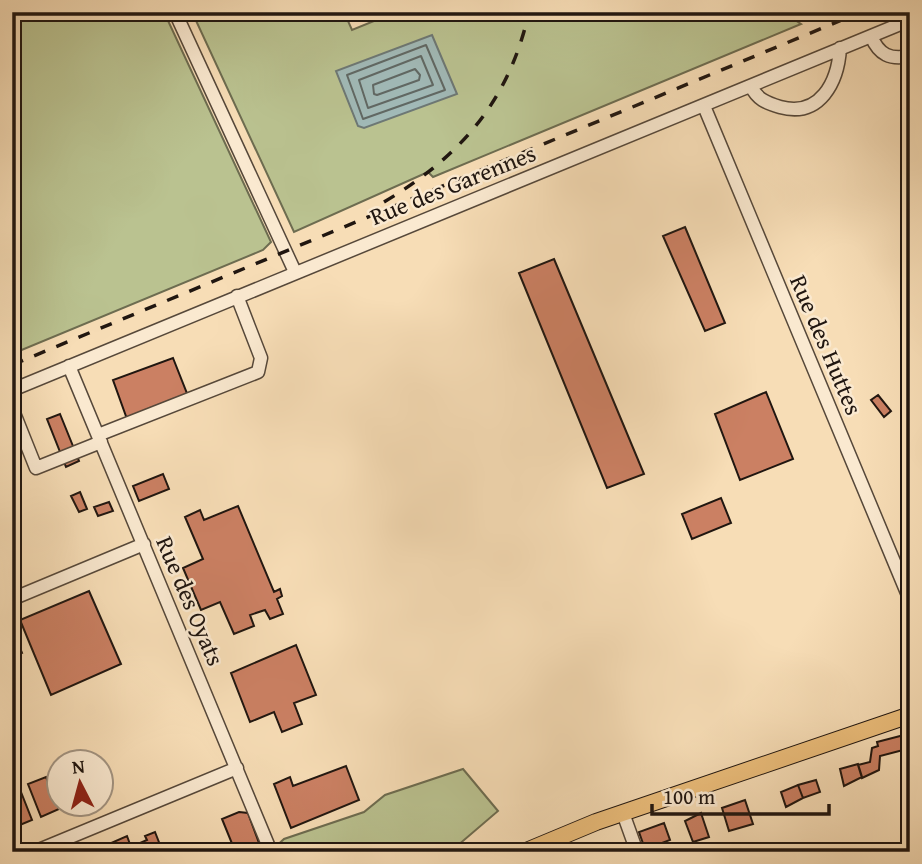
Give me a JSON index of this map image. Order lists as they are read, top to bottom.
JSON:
{
  "streets": {
    "street": ["Rue des Garennes", "Rue des Huttes", "Rue des Oyats"]
  },
  "crossings": [
    ["Rue des Garennes", "Rue des Huttes"],
    ["Rue des Garennes", "Rue des Oyats"]
  ],
  "scale_bar": "100 m",
  "north": "top"
}
